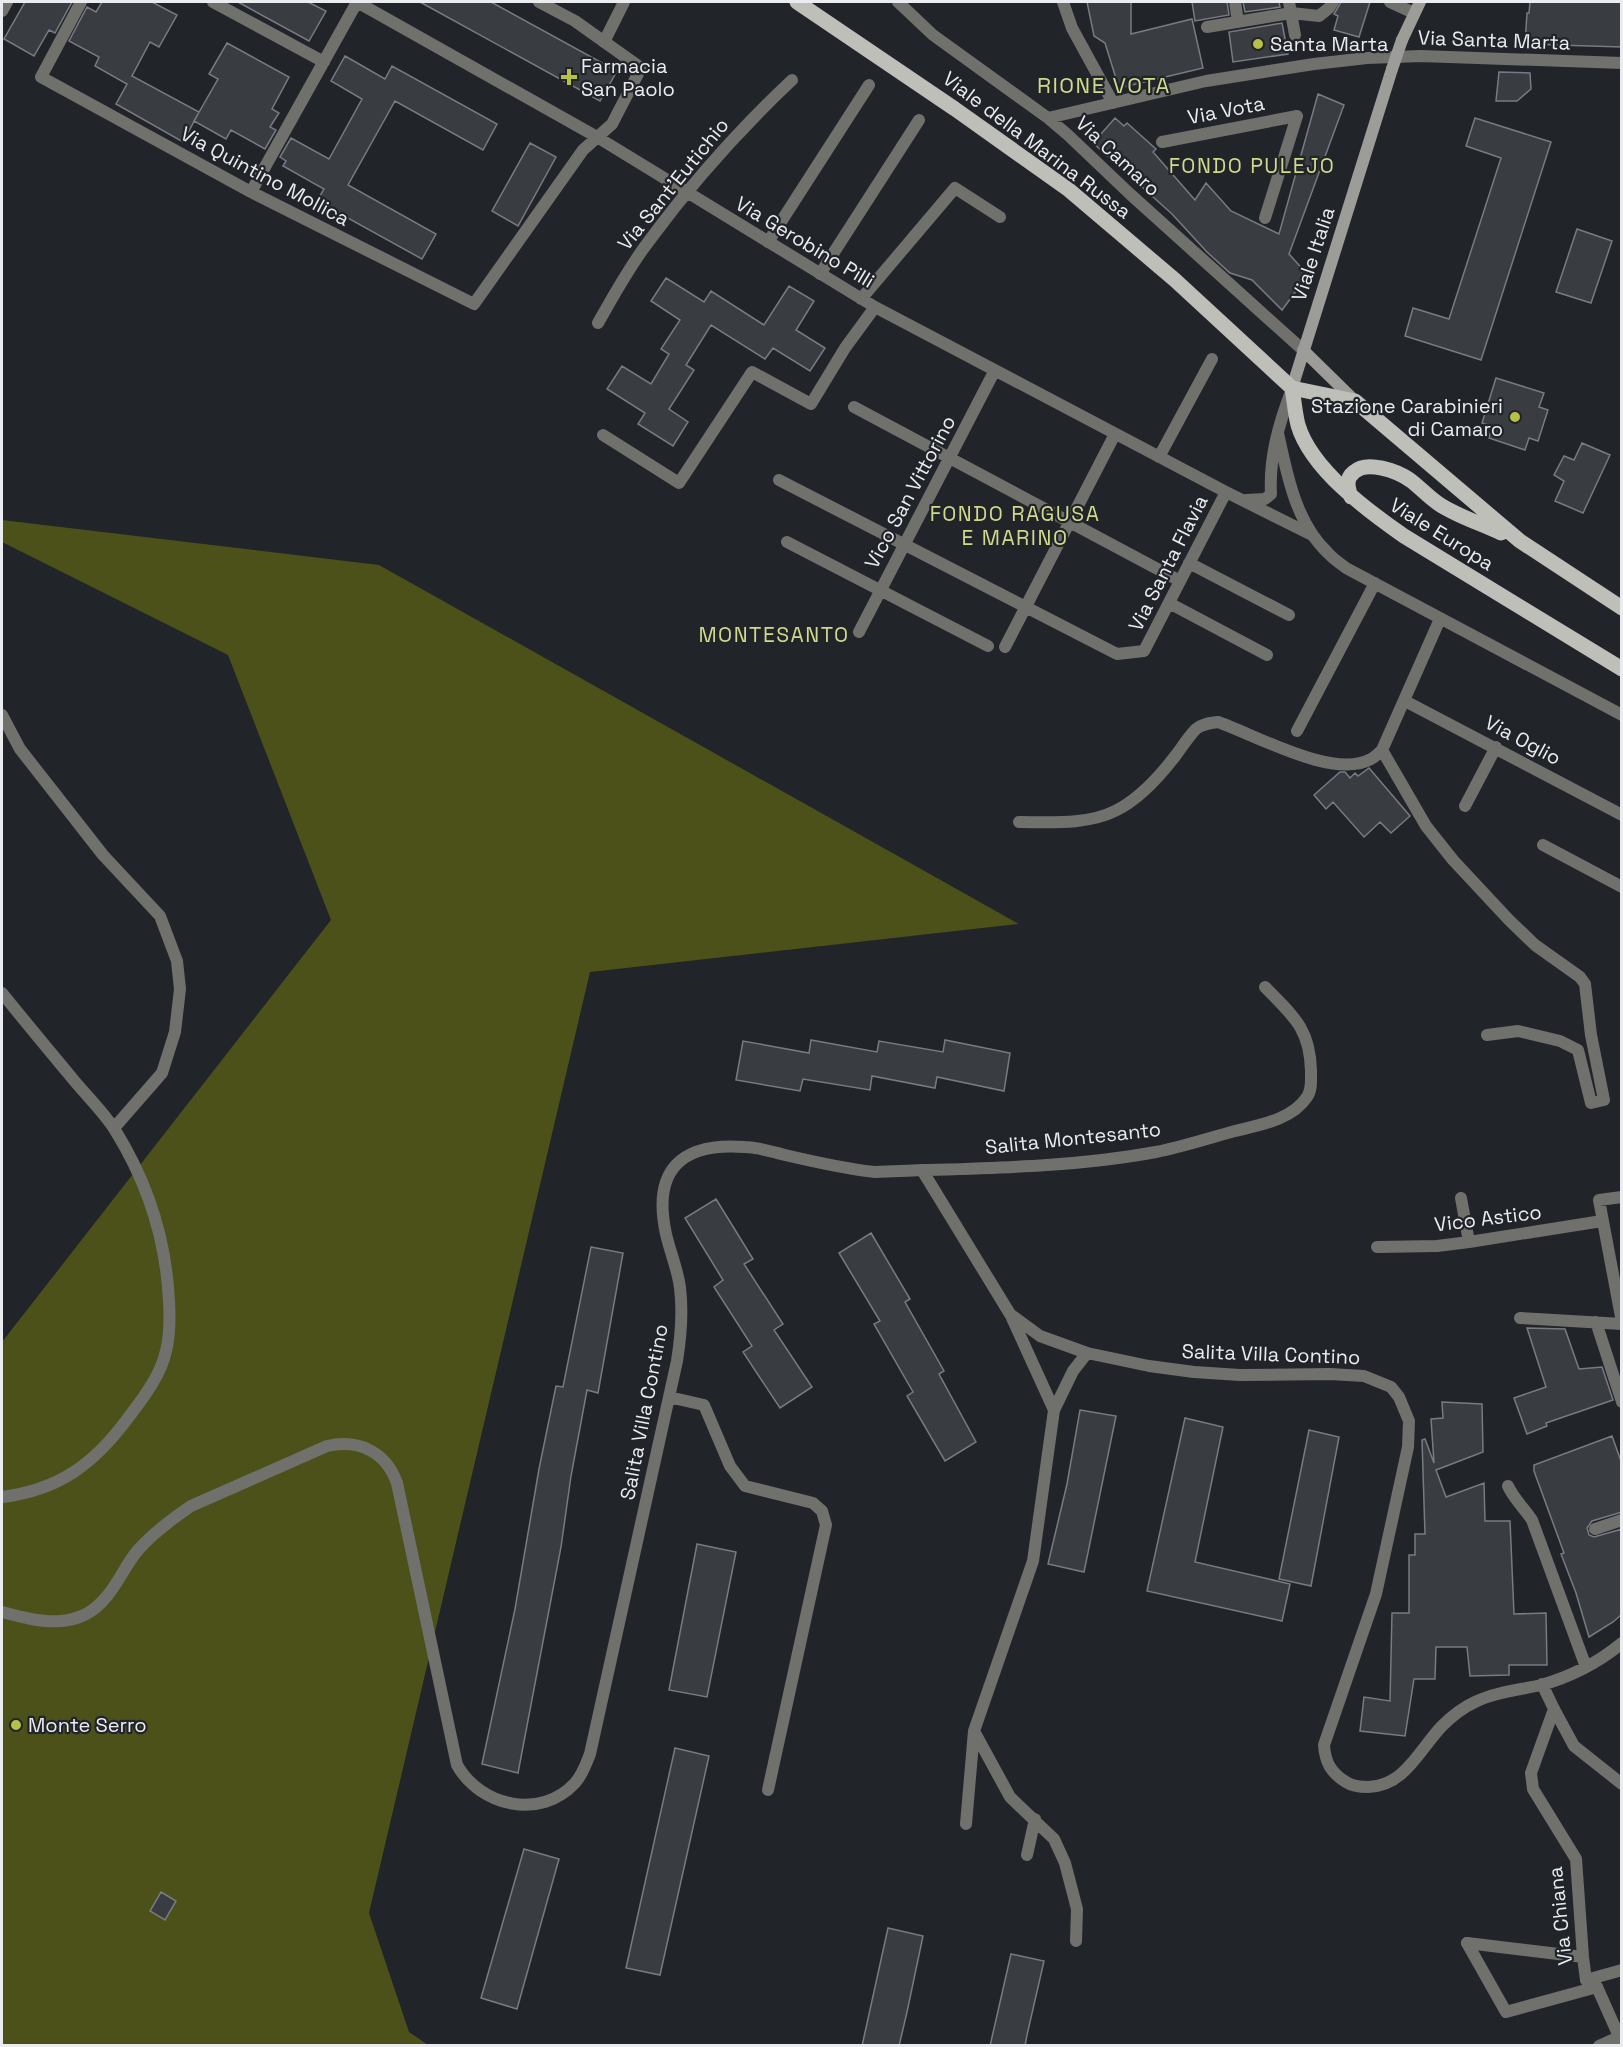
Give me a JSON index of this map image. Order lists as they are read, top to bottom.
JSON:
{
  "streets": {
    "main road": ["Viale della Marina Russa", "Viale Italia", "Viale Europa"],
    "street": [
      "Via Santa Marta",
      "Via Vota",
      "Via Camaro",
      "Via Quintino Mollica",
      "Via Sant'Eutichio",
      "Via Gerobino Pilli",
      "Vico San Vittorino",
      "Via Santa Flavia",
      "Via Oglio",
      "Salita Montesanto",
      "Vico Astico",
      "Salita Villa Contino",
      "Via Chiana"
    ]
  },
  "crossings": [
    ["Via Santa Marta", "Via Camaro"],
    ["Viale della Marina Russa", "Viale Italia"],
    ["Viale della Marina Russa", "Viale Europa"],
    ["Via Camaro", "Viale Italia"],
    ["Via Quintino Mollica", "Via Gerobino Pilli"],
    ["Via Sant'Eutichio", "Via Gerobino Pilli"],
    ["Via Gerobino Pilli", "Vico San Vittorino"],
    ["Via Gerobino Pilli", "Via Santa Flavia"],
    ["Viale Italia", "Viale Europa"],
    ["Salita Montesanto", "Salita Villa Contino"]
  ],
  "districts": [
    "RIONE VOTA",
    "FONDO PULEJO",
    "FONDO RAGUSA E MARINO",
    "MONTESANTO"
  ],
  "places": {
    "other": ["Santa Marta", "Stazione Carabinieri di Camaro", "Monte Serro"],
    "health": ["Farmacia San Paolo"]
  }
}
